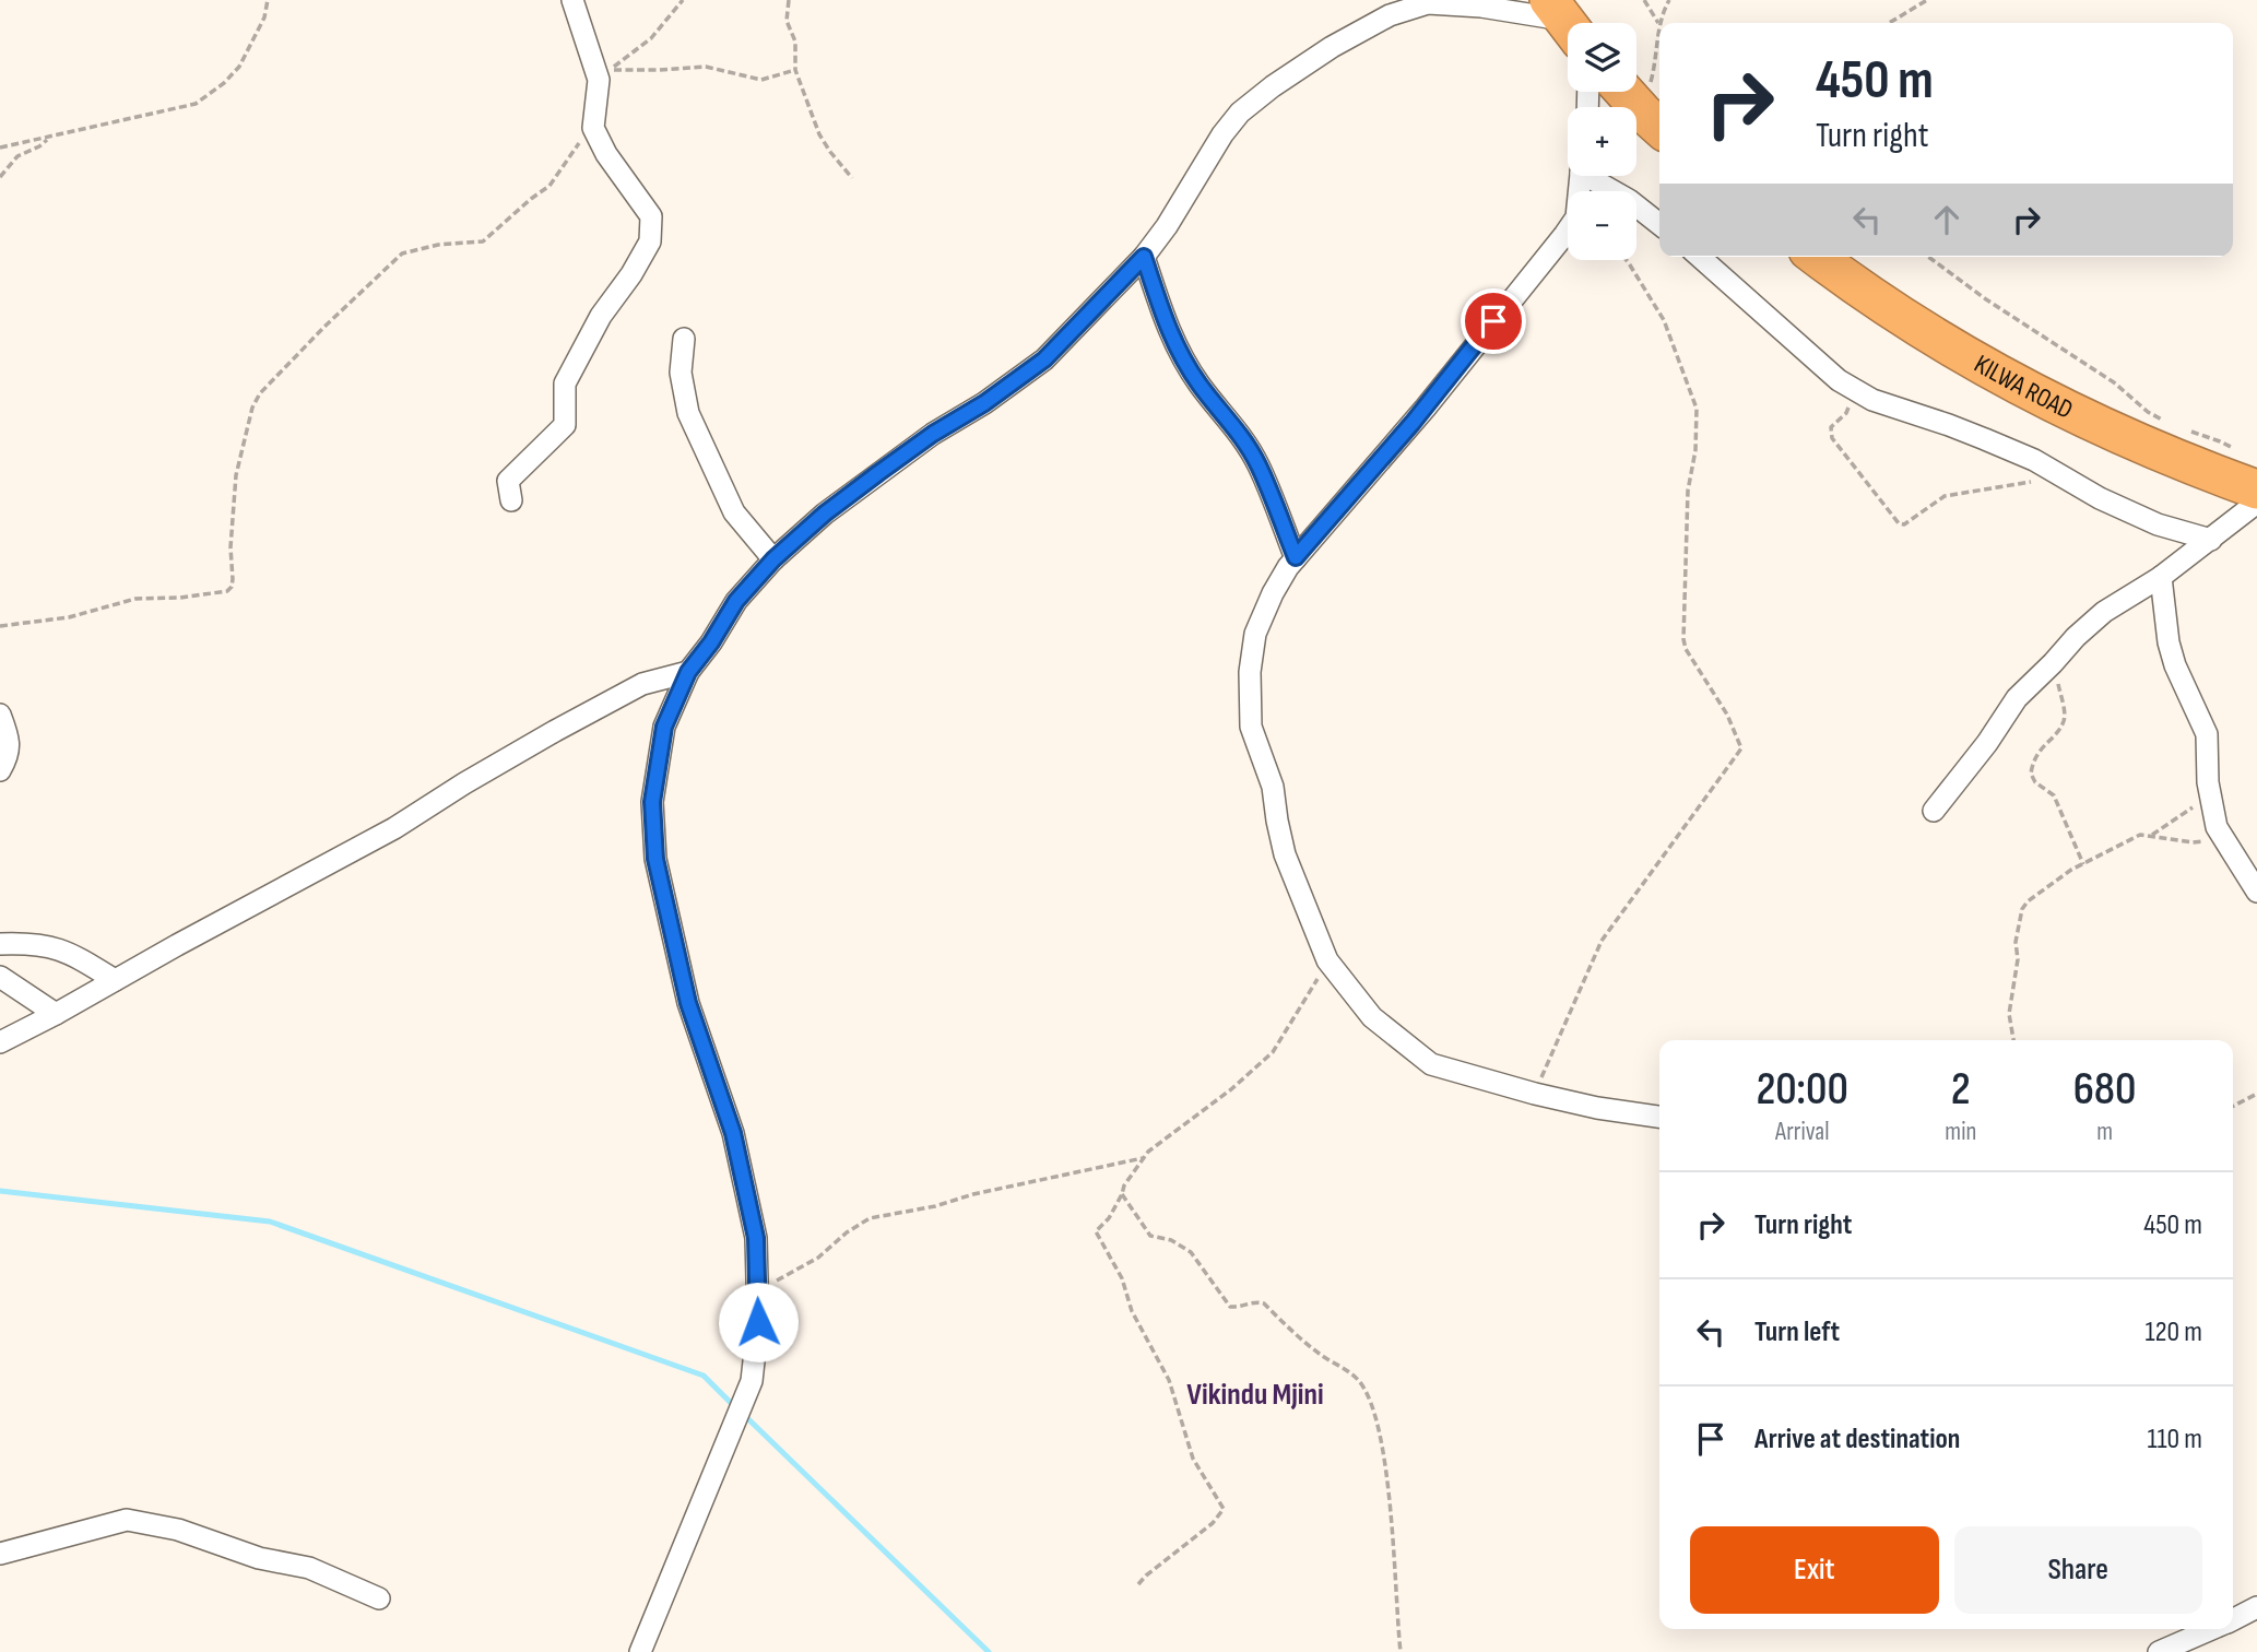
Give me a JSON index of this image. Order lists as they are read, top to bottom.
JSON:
{
  "streets": {
    "highway": ["KILWA ROAD"]
  },
  "districts": ["Vikindu Mjini"],
  "page": {
    "map_buttons": ["+", "−"],
    "turn": ["450 m", "Turn right"],
    "eta": [
      "20:00",
      "Arrival",
      "2",
      "min",
      "680",
      "m"
    ],
    "list": [
      {
        "name": "Turn right",
        "value": "450 m"
      },
      {
        "name": "Turn left",
        "value": "120 m"
      },
      {
        "name": "Arrive at destination",
        "value": "110 m"
      }
    ],
    "buttons": ["Exit", "Share"]
  }
}
